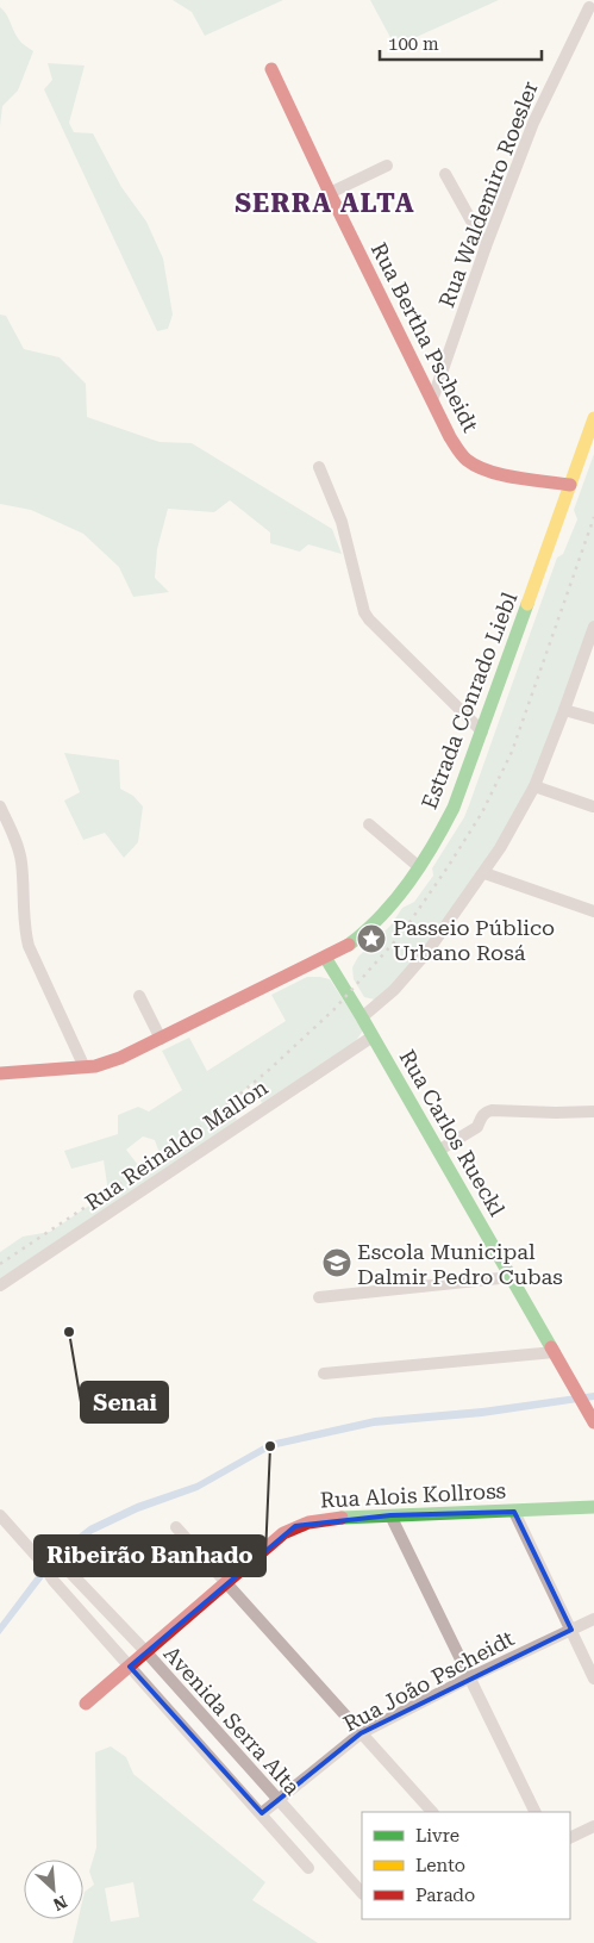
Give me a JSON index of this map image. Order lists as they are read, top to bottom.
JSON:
{
  "streets": {
    "street": [
      "Rua Waldemiro Roesler",
      "Rua Bertha Pscheidt",
      "Estrada Conrado Liebl",
      "Rua Carlos Rueckl",
      "Rua Reinaldo Mallon",
      "Rua Alois Kollross",
      "Rua João Pscheidt",
      "Avenida Serra Alta"
    ]
  },
  "crossings": [
    ["Rua Waldemiro Roesler", "Rua Bertha Pscheidt"],
    ["Rua Bertha Pscheidt", "Estrada Conrado Liebl"],
    ["Estrada Conrado Liebl", "Rua Carlos Rueckl"],
    ["Rua Carlos Rueckl", "Rua Reinaldo Mallon"],
    ["Rua Alois Kollross", "Avenida Serra Alta"],
    ["Rua João Pscheidt", "Avenida Serra Alta"]
  ],
  "districts": ["SERRA ALTA"],
  "places": {
    "place": ["Passeio Público Urbano Rosá"],
    "school or university": ["Escola Municipal Dalmir Pedro Cubas"],
    "other": ["Senai", "Ribeirão Banhado"]
  },
  "legend": ["Livre", "Lento", "Parado"],
  "scale_bar": "100 m",
  "north": "bottom right"
}
